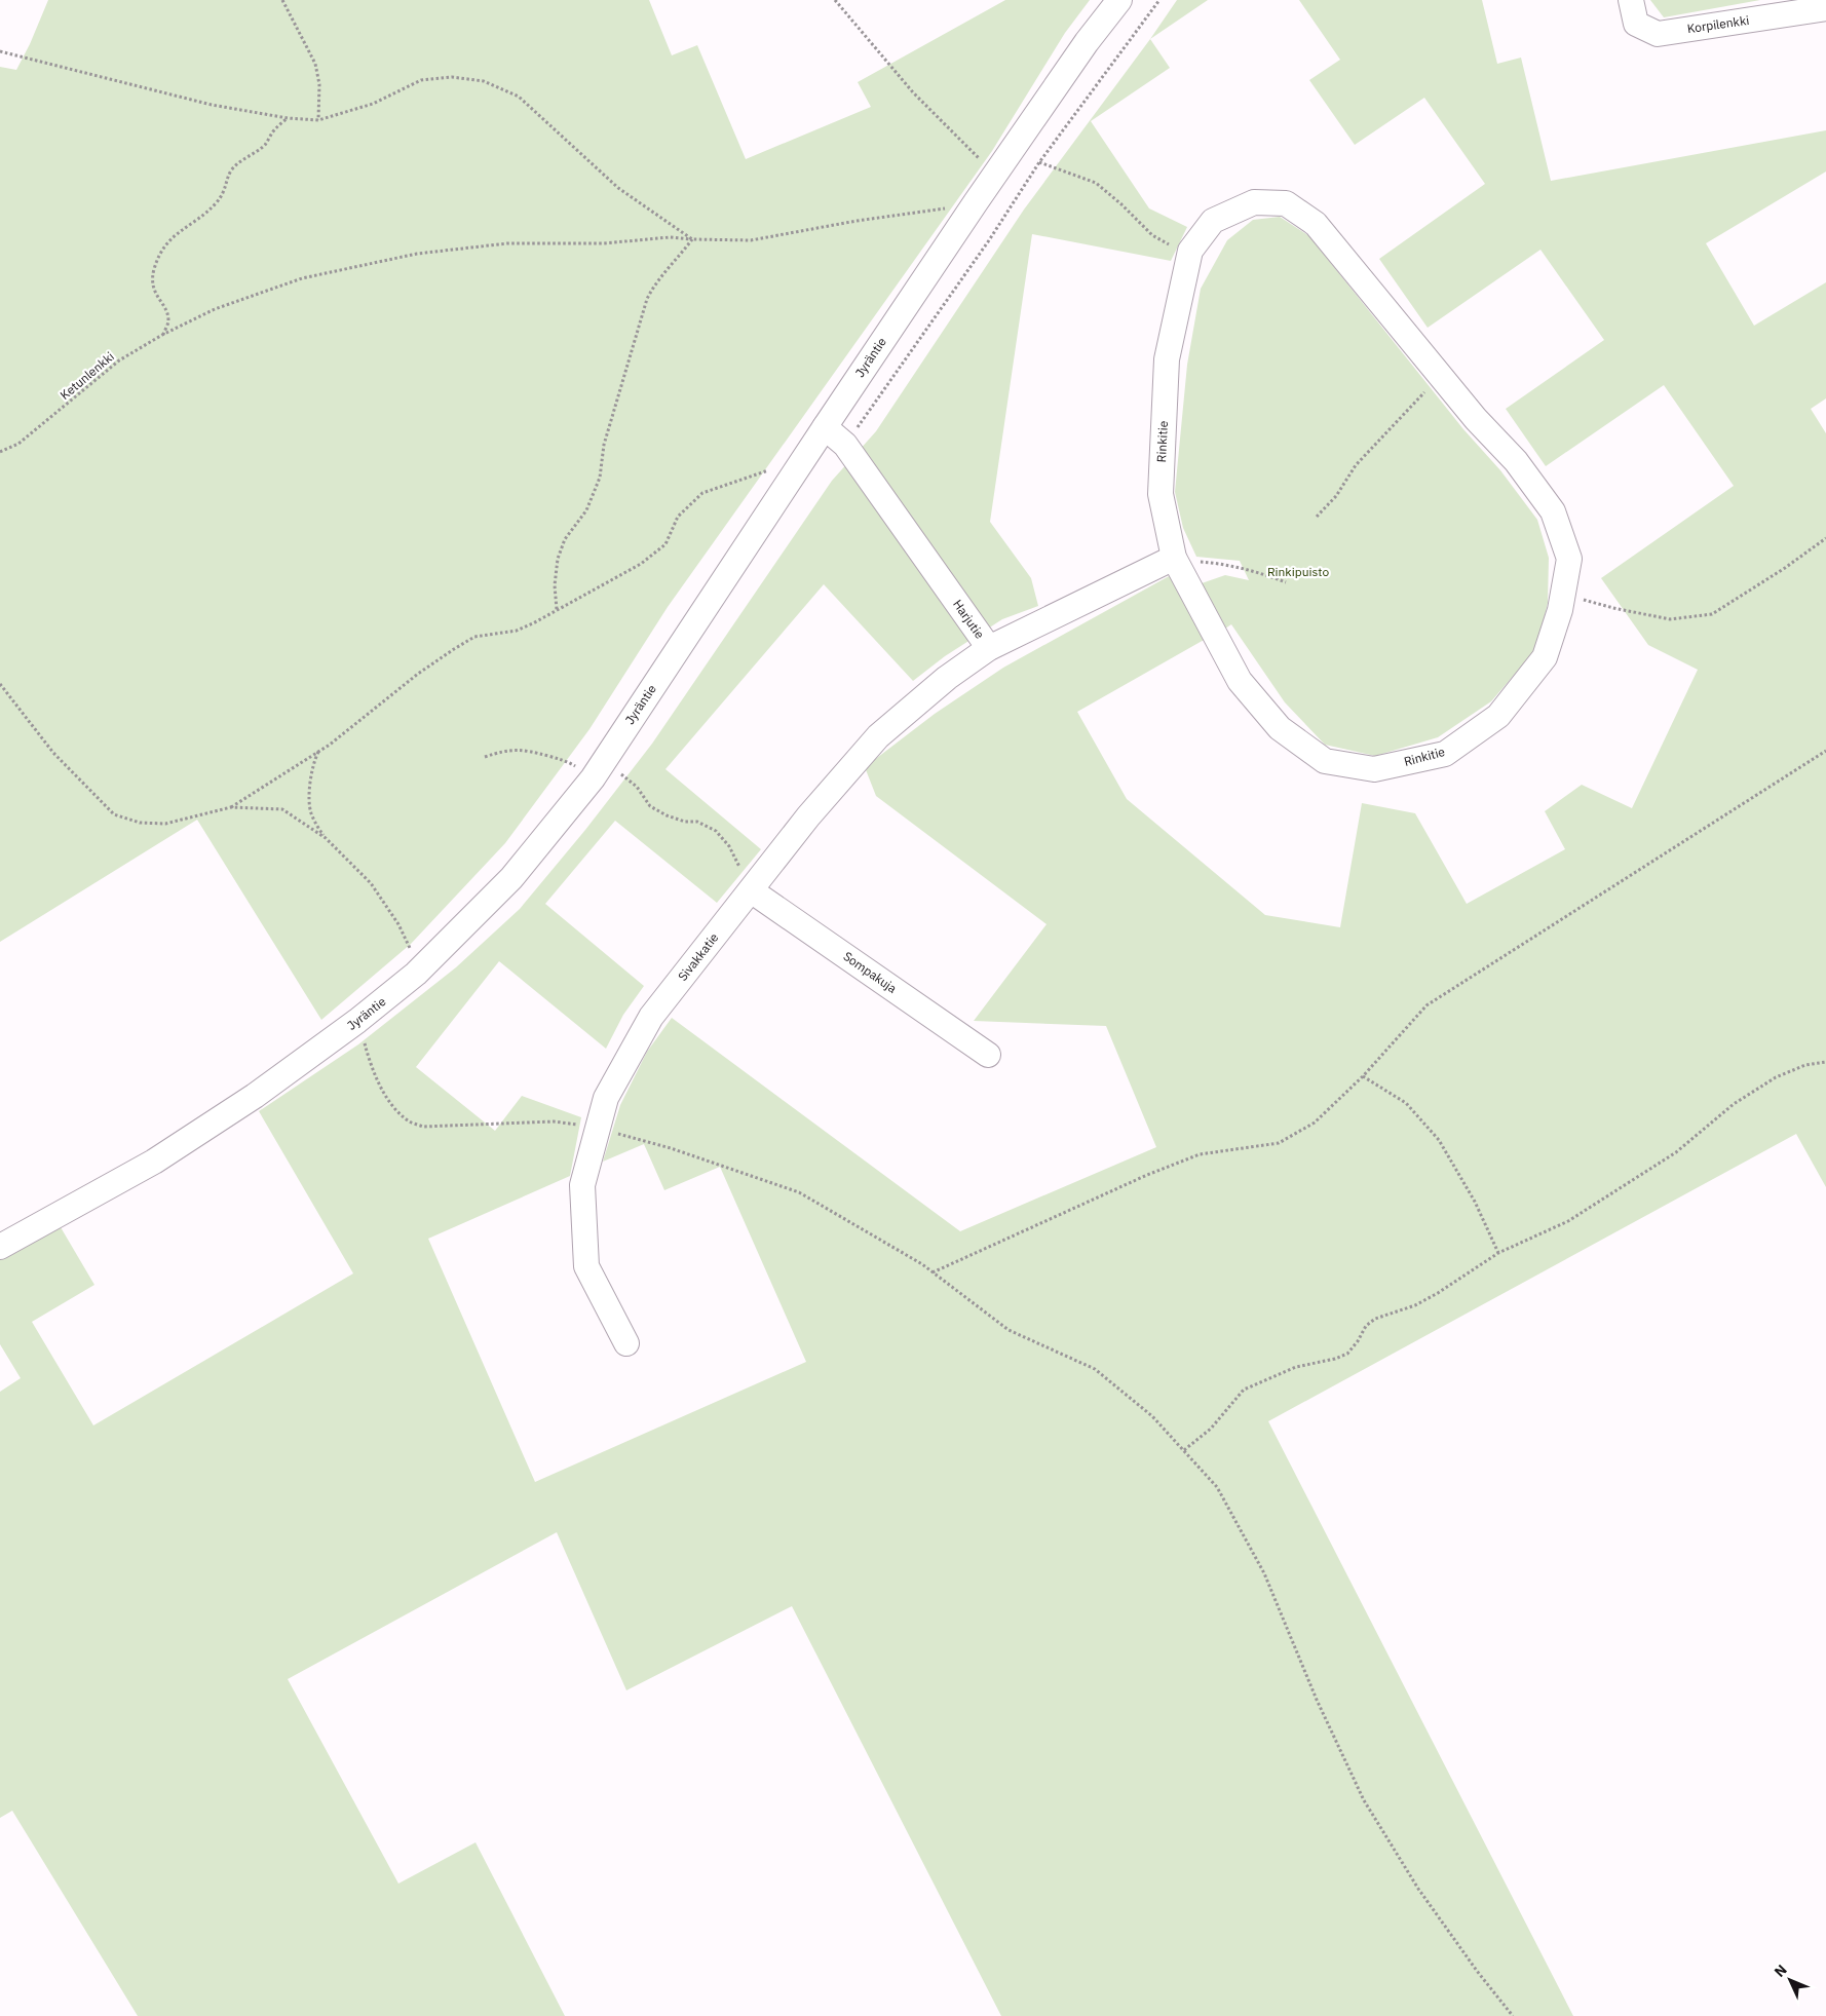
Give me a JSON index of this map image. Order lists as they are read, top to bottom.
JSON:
{
  "streets": {
    "street": [
      "Korpilenkki",
      "Jyräntie",
      "Rinkitie",
      "Harjutie",
      "Sivakkatie",
      "Sompakuja"
    ],
    "path": ["Ketunlenkki"]
  },
  "crossings": [
    ["Jyräntie", "Ketunlenkki"],
    ["Jyräntie", "Harjutie"],
    ["Rinkitie", "Harjutie"],
    ["Harjutie", "Sivakkatie"],
    ["Sivakkatie", "Sompakuja"]
  ],
  "parks": ["Rinkipuisto"],
  "north": "top left"
}
